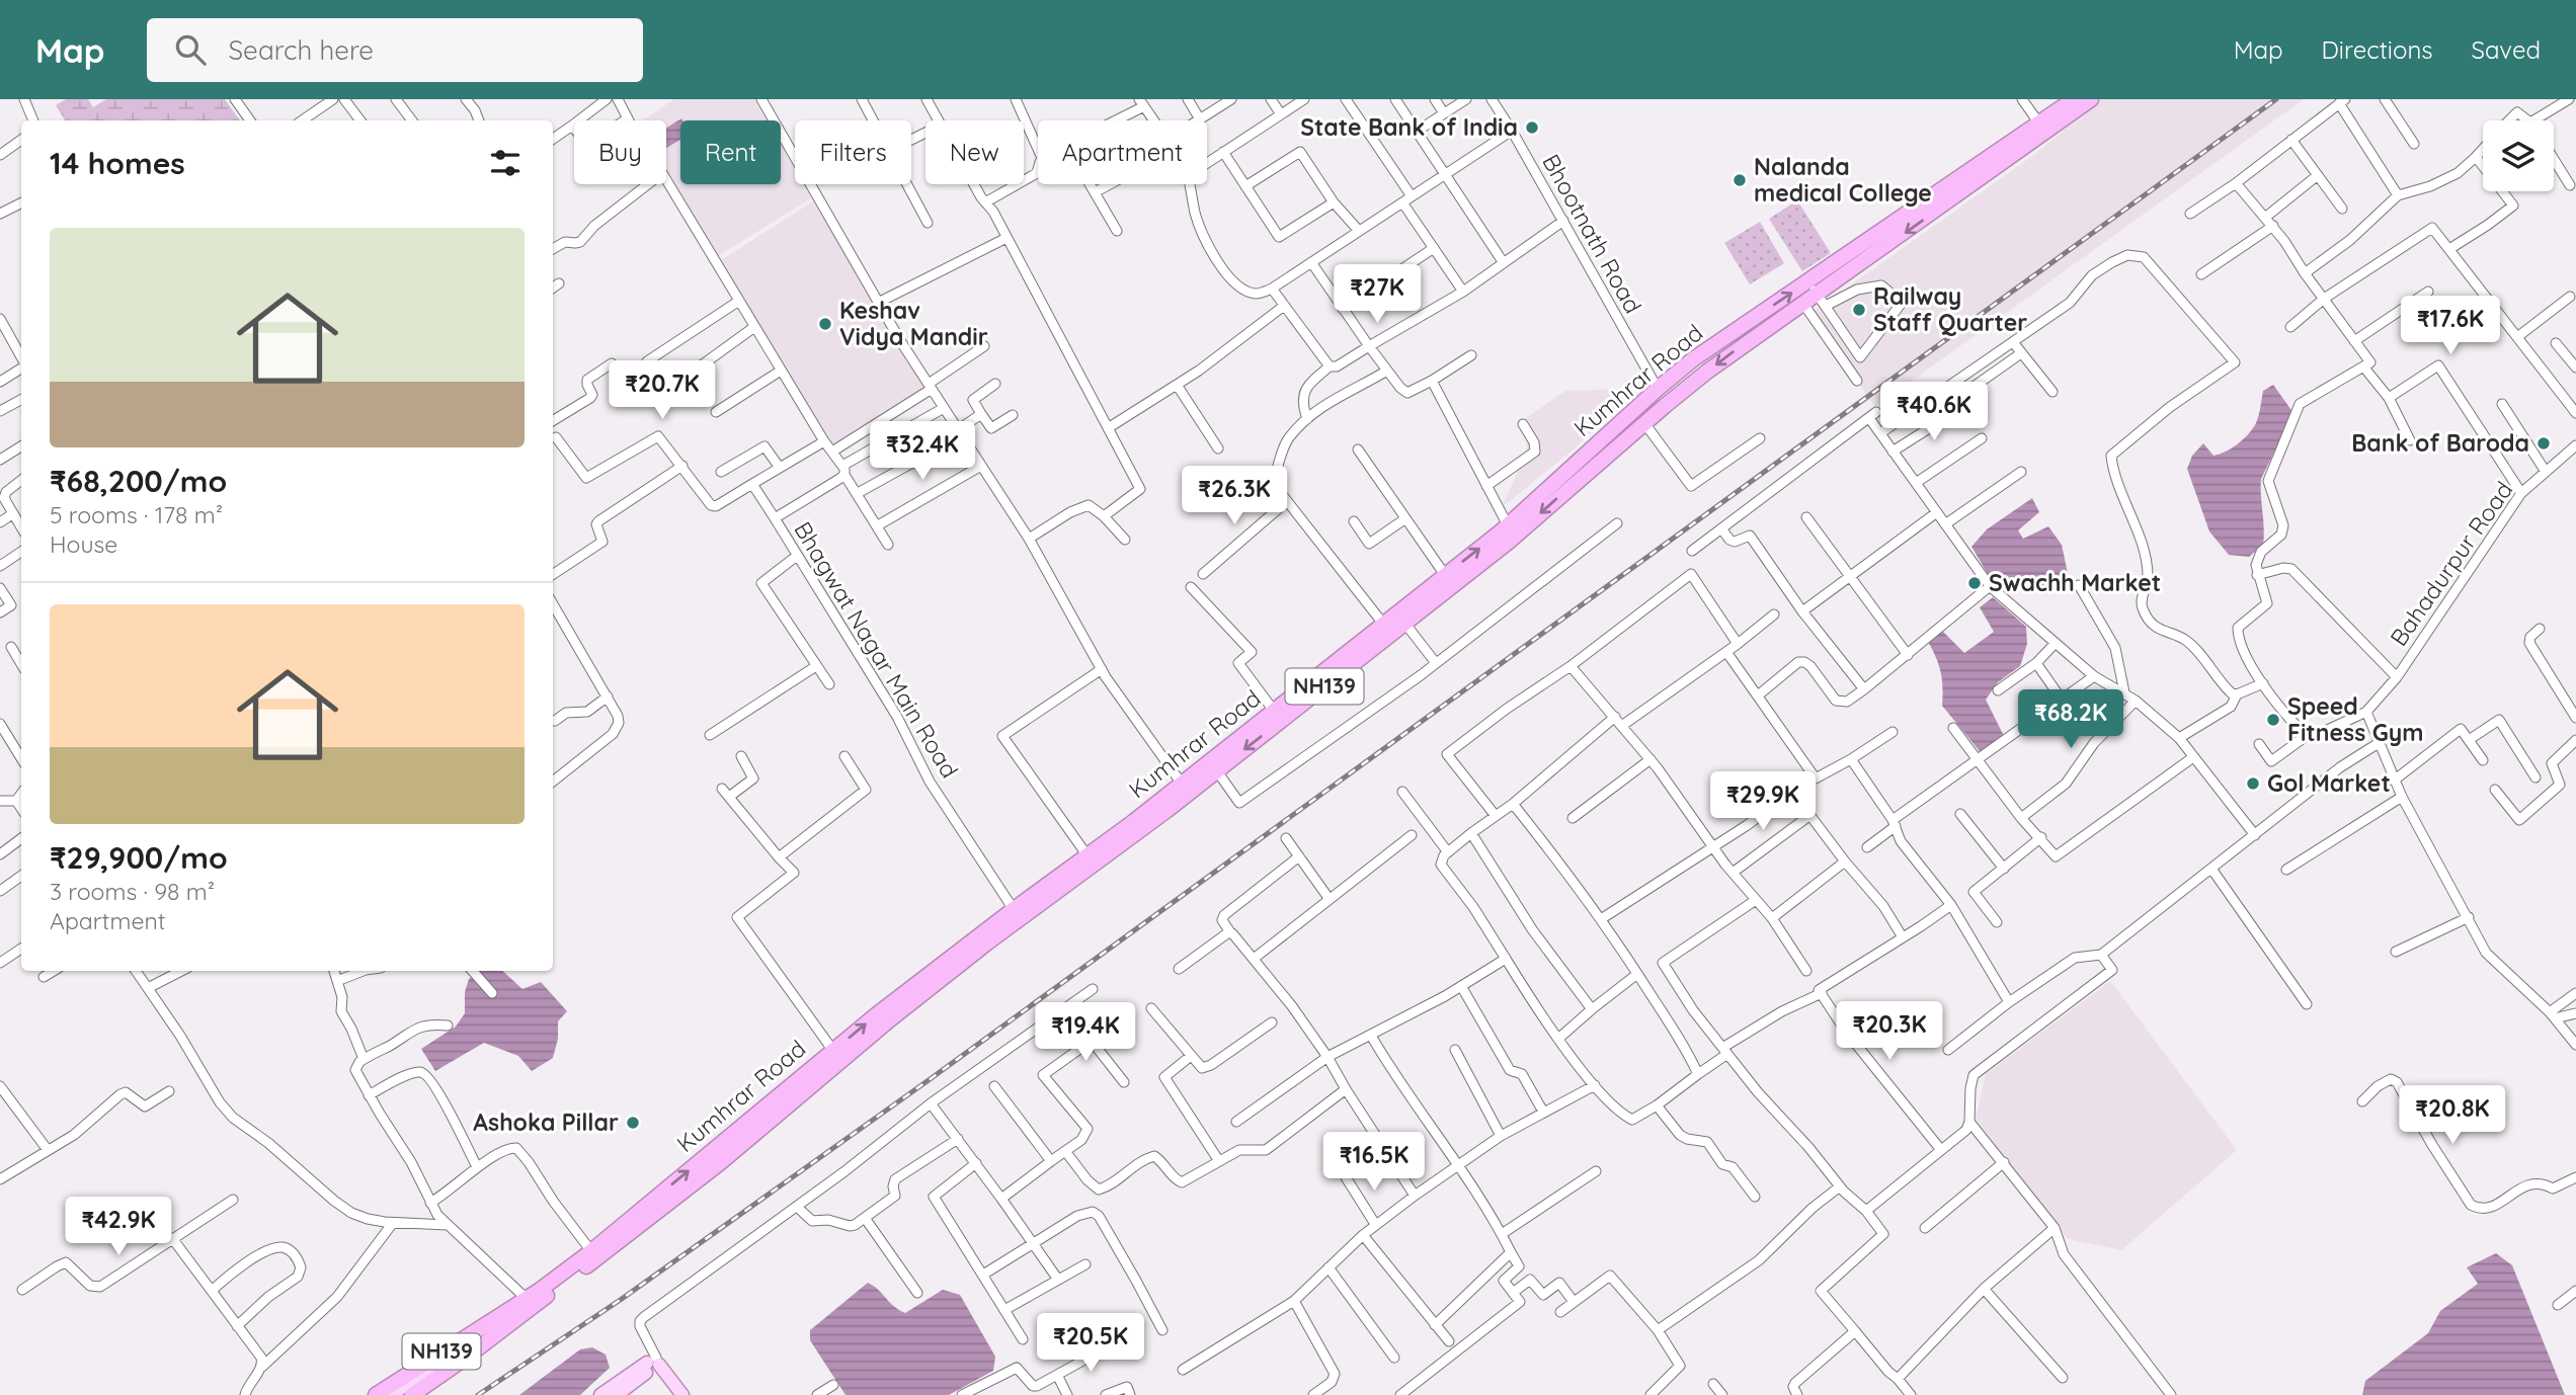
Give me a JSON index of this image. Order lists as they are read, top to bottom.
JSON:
{
  "streets": {
    "highway": ["Kumhrar Road", "NH139"],
    "street": ["Bhootnath Road", "Bahadurpur Road", "Bhagwat Nagar Main Road"]
  },
  "crossings": [
    ["Bhootnath Road", "Kumhrar Road"],
    ["Kumhrar Road", "Bhagwat Nagar Main Road"],
    ["Kumhrar Road", "NH139"]
  ],
  "places": [
    "State Bank of India",
    "Nalanda medical College",
    "Railway Staff Quarter",
    "Keshav Vidya Mandir",
    "Bank of Baroda",
    "Swachh Market",
    "Speed Fitness Gym",
    "Gol Market",
    "Ashoka Pillar"
  ],
  "page": {
    "header": "Map",
    "search": "Search here",
    "nav": ["Map", "Directions", "Saved"],
    "chip": [
      "Buy",
      "Rent",
      "Filters",
      "New",
      "Apartment"
    ],
    "heading": "14 homes",
    "list": [
      {
        "name": "₹68,200/mo",
        "note": "5 rooms · 178 m² · House"
      },
      {
        "name": "₹29,900/mo",
        "note": "3 rooms · 98 m² · Apartment"
      }
    ],
    "price": [
      "₹27K",
      "₹17.6K",
      "₹20.7K",
      "₹40.6K",
      "₹32.4K",
      "₹26.3K",
      "₹68.2K",
      "₹29.9K",
      "₹20.3K",
      "₹19.4K",
      "₹20.8K",
      "₹16.5K",
      "₹42.9K",
      "₹20.5K"
    ]
  }
}
